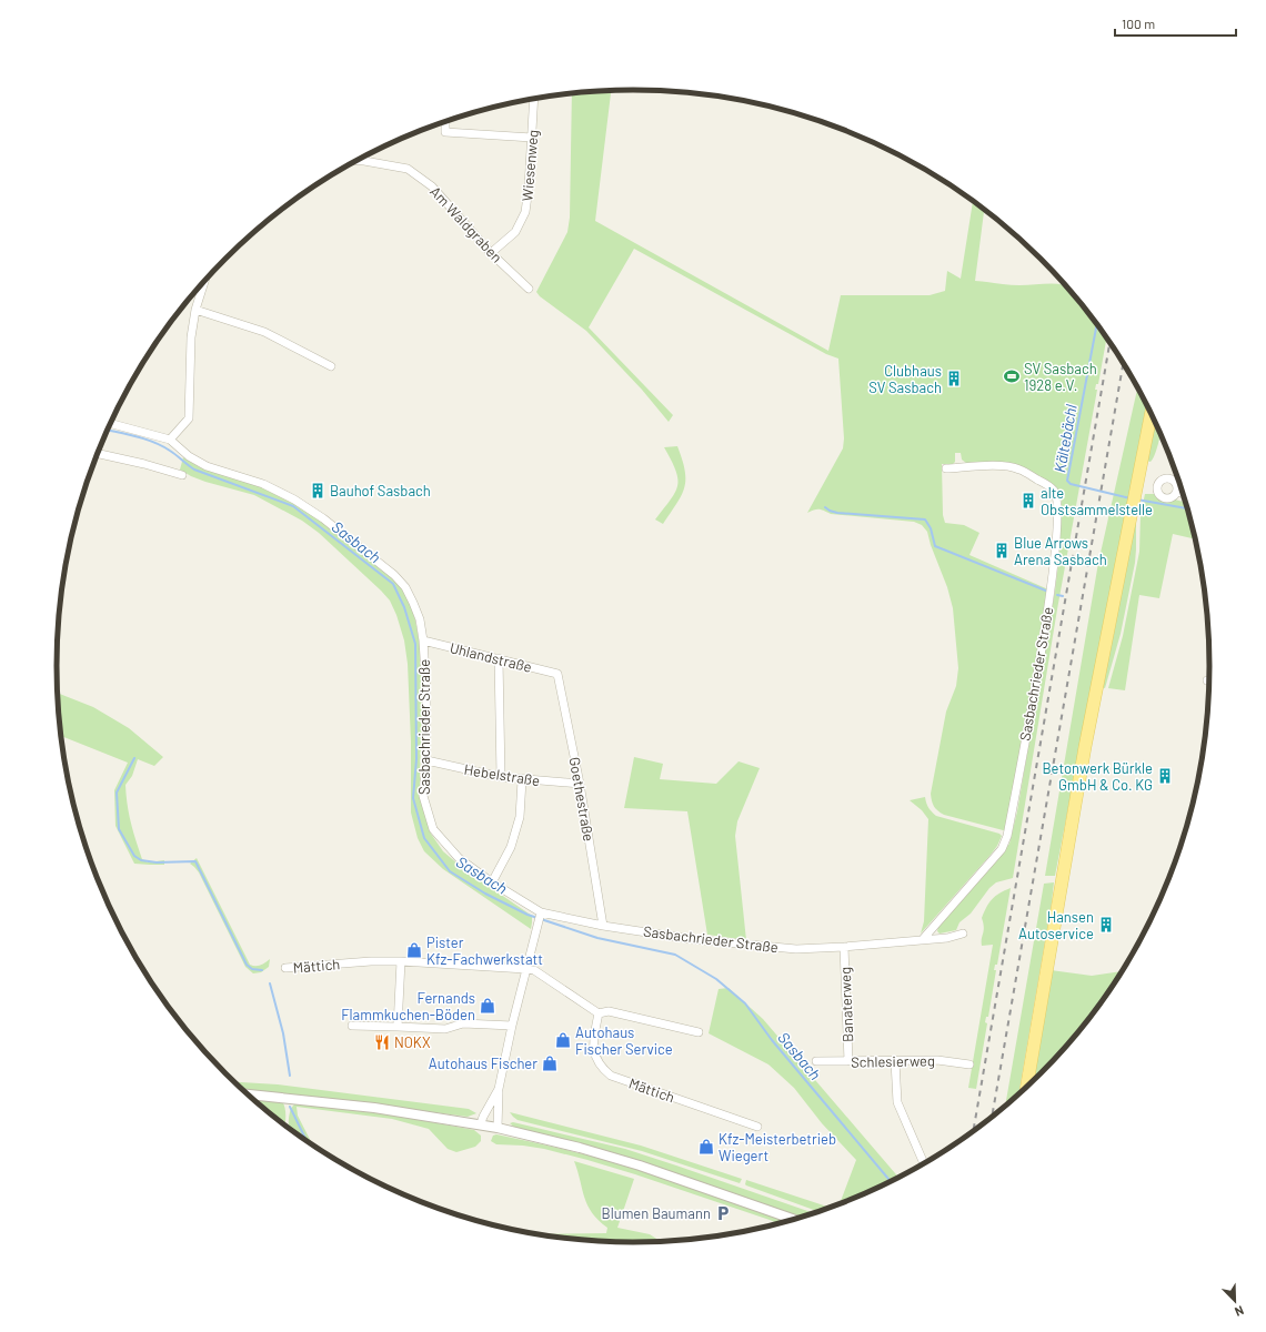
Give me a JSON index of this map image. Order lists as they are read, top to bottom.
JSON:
{
  "streets": {
    "street": [
      "Wiesenweg",
      "Am Waldgraben",
      "Uhlandstraße",
      "Sasbachrieder Straße",
      "Hebelstraße",
      "Goethestraße",
      "Mättich",
      "Banaterweg",
      "Schlesierweg"
    ]
  },
  "crossings": [
    ["Wiesenweg", "Am Waldgraben"],
    ["Uhlandstraße", "Sasbachrieder Straße"],
    ["Uhlandstraße", "Goethestraße"],
    ["Sasbachrieder Straße", "Hebelstraße"],
    ["Sasbachrieder Straße", "Goethestraße"],
    ["Sasbachrieder Straße", "Banaterweg"],
    ["Hebelstraße", "Goethestraße"],
    ["Banaterweg", "Schlesierweg"]
  ],
  "water": ["Kältebächl", "Sasbach"],
  "places": {
    "sports": ["SV Sasbach 1928 e.V."],
    "building": [
      "Clubhaus SV Sasbach",
      "Bauhof Sasbach",
      "alte Obstsammelstelle",
      "Blue Arrows Arena Sasbach",
      "Betonwerk Bürkle GmbH & Co. KG",
      "Hansen Autoservice"
    ],
    "shop": [
      "Pister Kfz-Fachwerkstatt",
      "Fernands Flammkuchen-Böden",
      "Autohaus Fischer Service",
      "Autohaus Fischer",
      "Kfz-Meisterbetrieb Wiegert"
    ],
    "restaurant": ["NOKX"],
    "parking": ["Blumen Baumann"]
  },
  "scale_bar": "100 m",
  "north": "bottom right"
}
